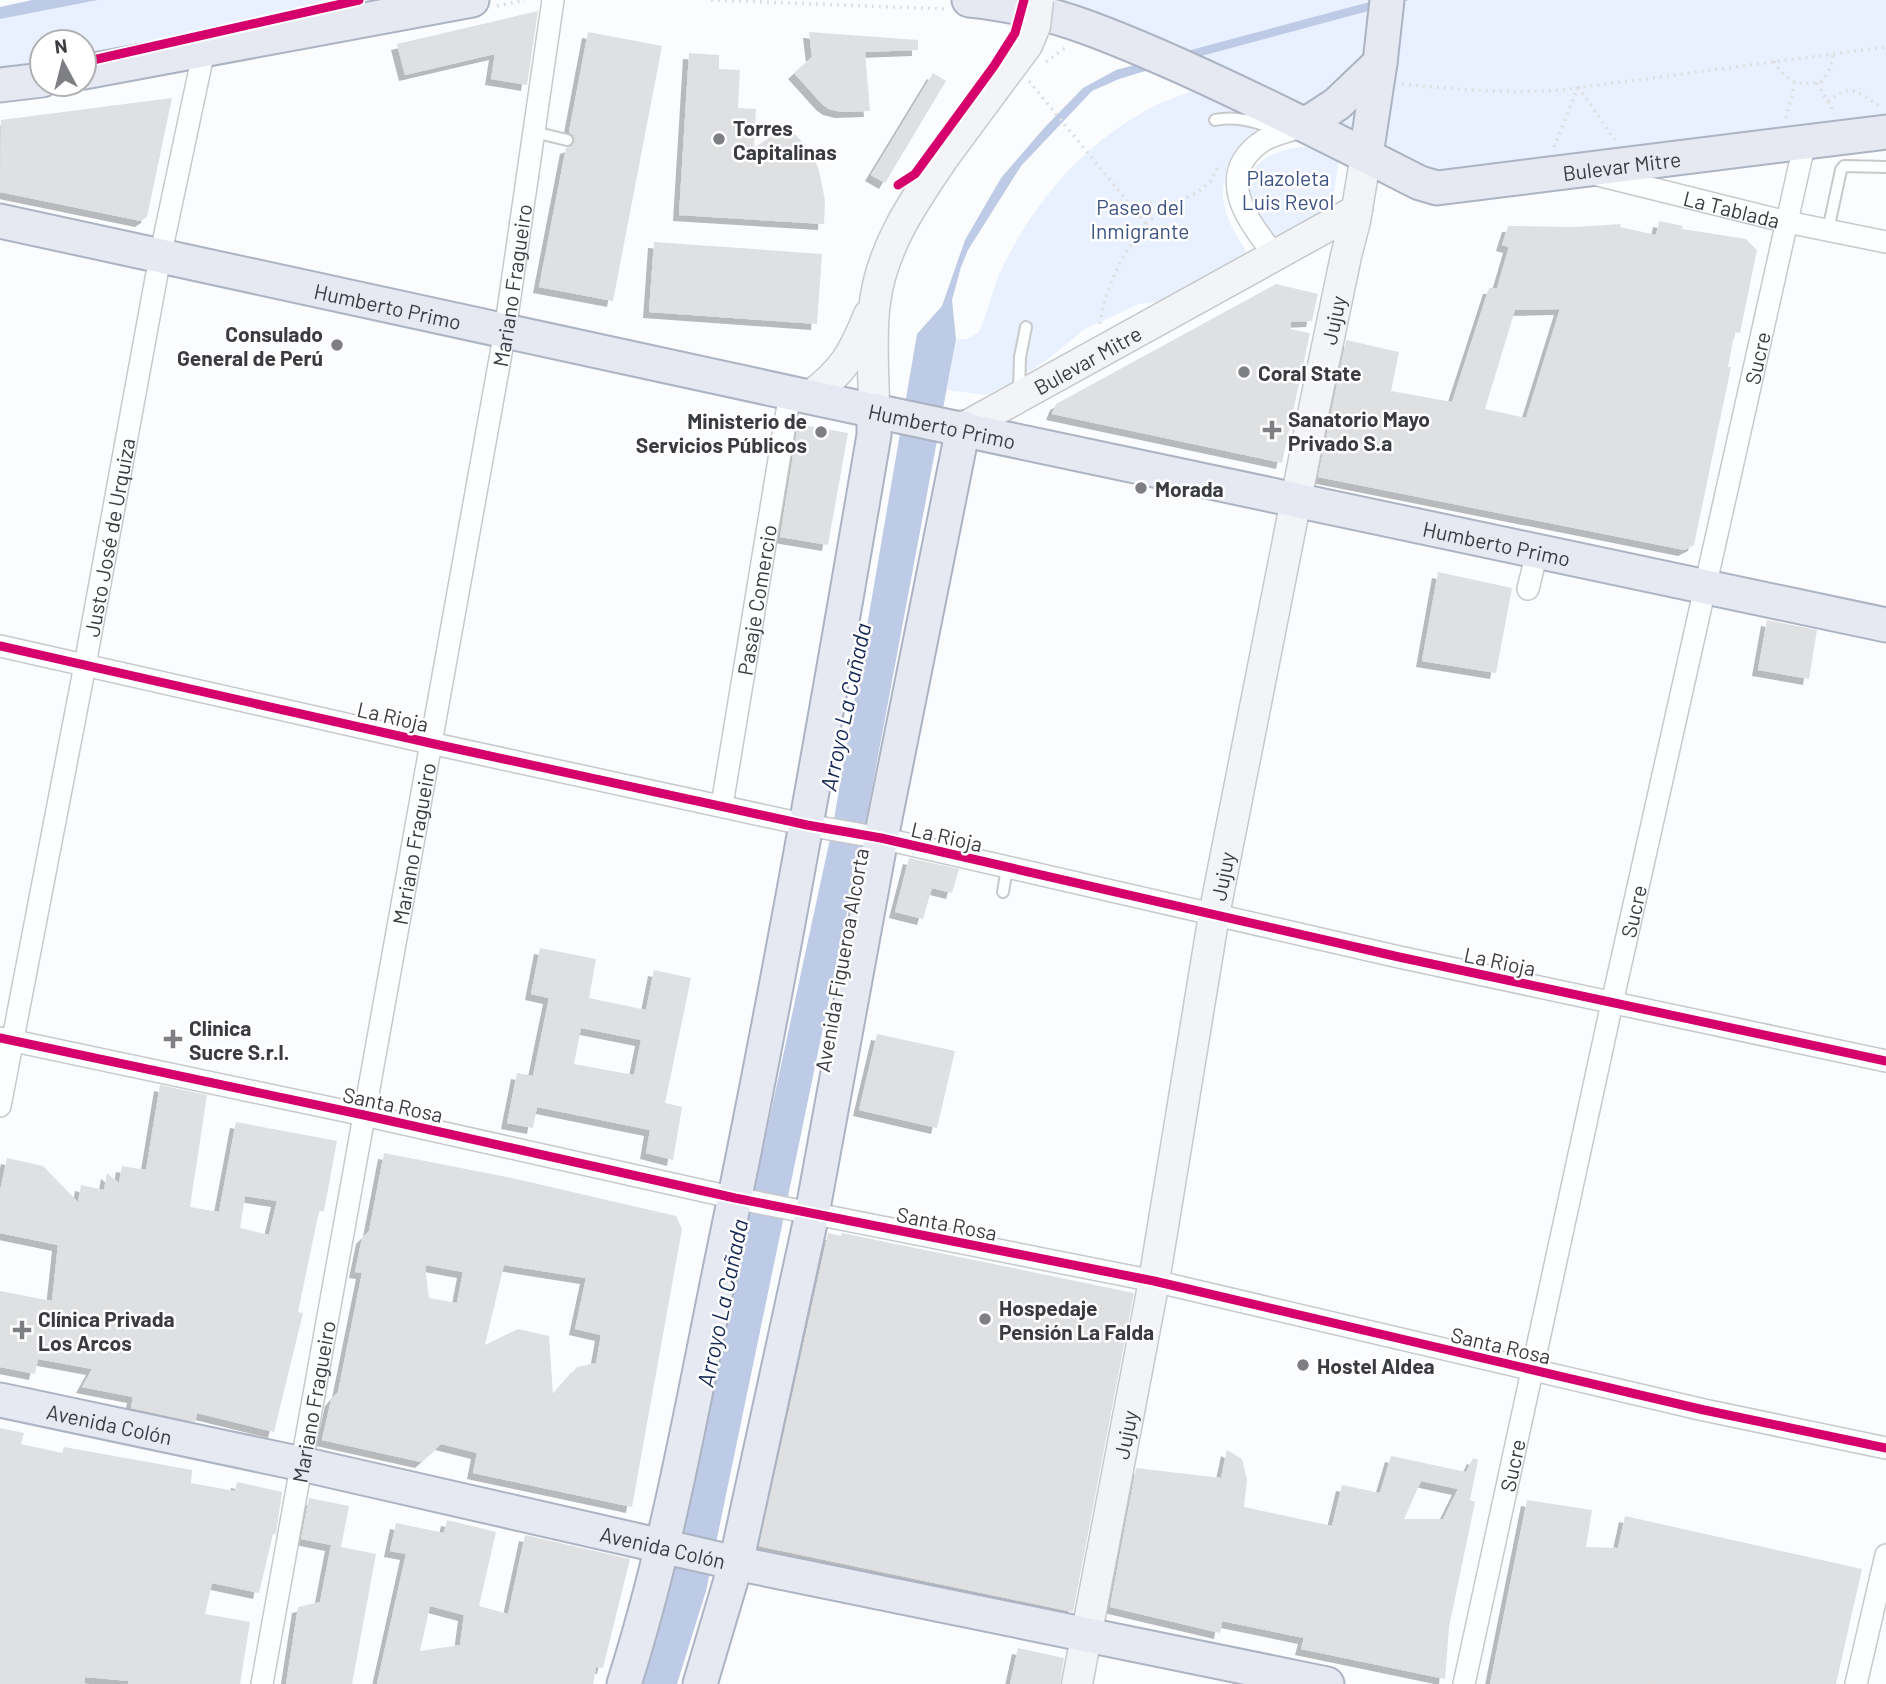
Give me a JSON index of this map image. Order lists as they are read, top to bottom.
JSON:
{
  "streets": {
    "main road": [
      "Bulevar Mitre",
      "Humberto Primo",
      "Avenida Figueroa Alcorta",
      "Avenida Colón"
    ],
    "street": [
      "La Tablada",
      "Mariano Fragueiro",
      "Jujuy",
      "Sucre",
      "Justo José de Urquiza",
      "Pasaje Comercio",
      "La Rioja",
      "Santa Rosa"
    ]
  },
  "crossings": [
    ["Bulevar Mitre", "La Tablada"],
    ["Bulevar Mitre", "Humberto Primo"],
    ["Bulevar Mitre", "Jujuy"],
    ["Bulevar Mitre", "Sucre"],
    ["Bulevar Mitre", "Avenida Figueroa Alcorta"],
    ["La Tablada", "Sucre"],
    ["Mariano Fragueiro", "Humberto Primo"],
    ["Mariano Fragueiro", "La Rioja"],
    ["Mariano Fragueiro", "Santa Rosa"],
    ["Mariano Fragueiro", "Avenida Colón"],
    ["Humberto Primo", "Jujuy"],
    ["Humberto Primo", "Sucre"],
    ["Humberto Primo", "Justo José de Urquiza"],
    ["Humberto Primo", "Pasaje Comercio"],
    ["Humberto Primo", "Avenida Figueroa Alcorta"],
    ["Jujuy", "La Rioja"],
    ["Jujuy", "Santa Rosa"],
    ["Jujuy", "Avenida Colón"],
    ["Sucre", "La Rioja"],
    ["Sucre", "Santa Rosa"],
    ["Justo José de Urquiza", "La Rioja"],
    ["Justo José de Urquiza", "Santa Rosa"],
    ["Pasaje Comercio", "La Rioja"],
    ["La Rioja", "Avenida Figueroa Alcorta"],
    ["Avenida Figueroa Alcorta", "Santa Rosa"],
    ["Avenida Figueroa Alcorta", "Avenida Colón"]
  ],
  "water": ["Arroyo La Cañada"],
  "parks": ["Plazoleta Luis Revol", "Paseo del Inmigrante"],
  "places": {
    "other": [
      "Torres Capitalinas",
      "Consulado General de Perú",
      "Coral State",
      "Ministerio de Servicios Públicos",
      "Morada",
      "Hospedaje Pensión La Falda",
      "Hostel Aldea"
    ],
    "health": ["Sanatorio Mayo Privado S.a", "Clinica Sucre S.r.l.", "Clínica Privada Los Arcos"]
  },
  "north": "top"
}
